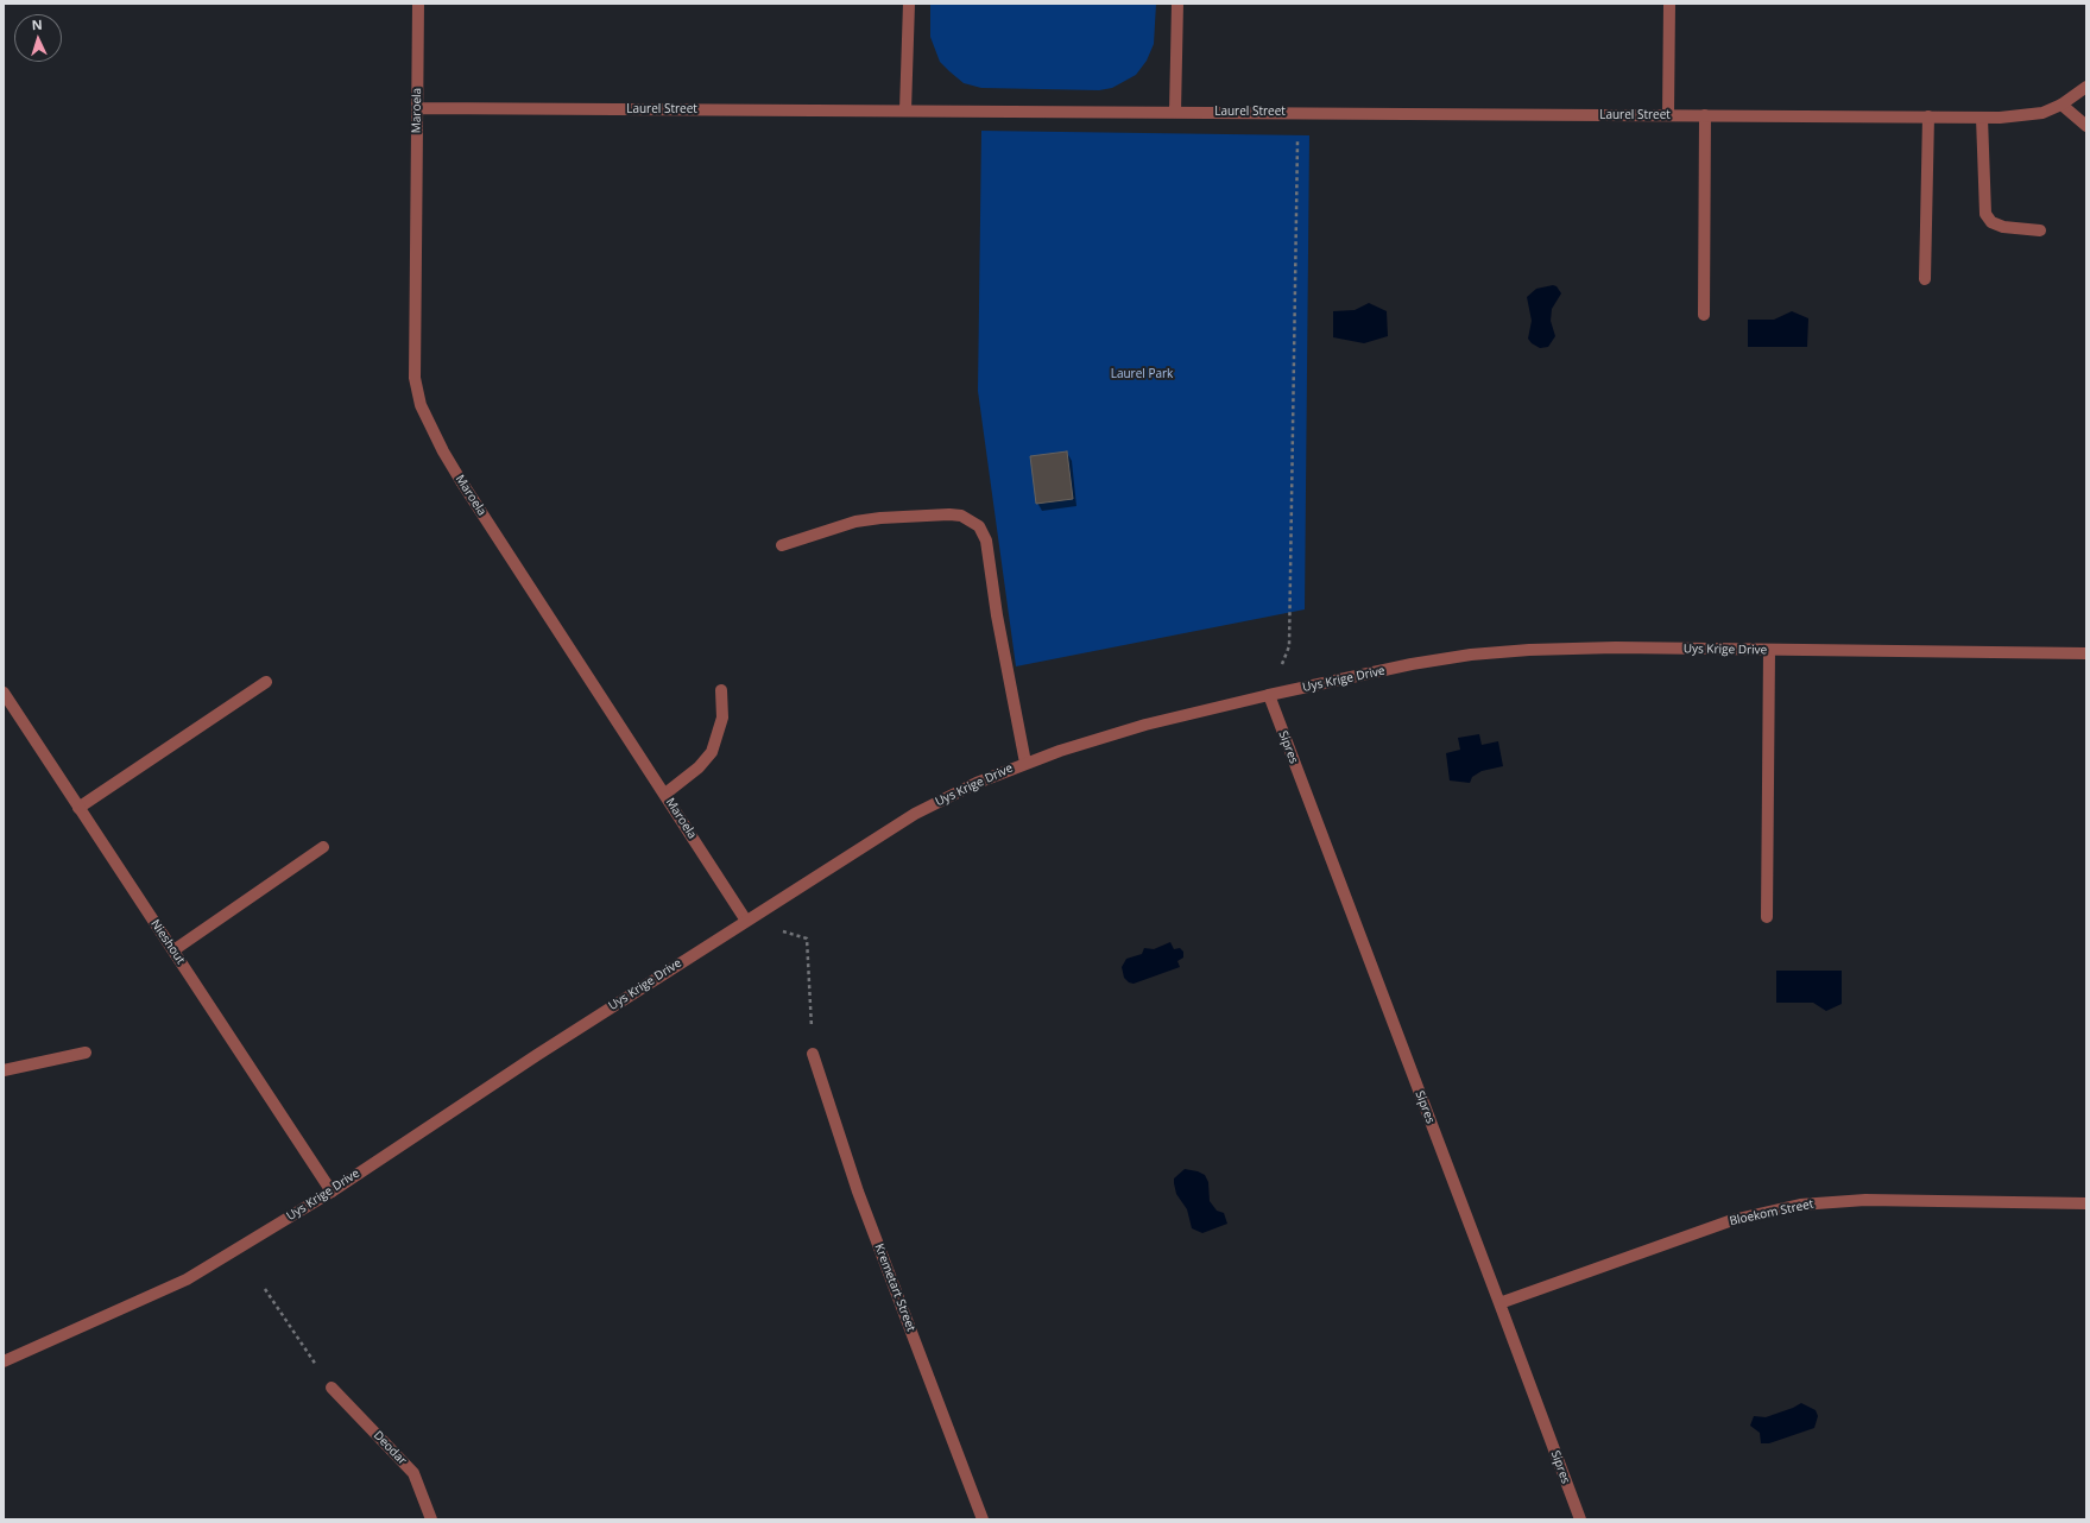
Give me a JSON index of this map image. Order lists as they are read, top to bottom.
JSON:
{
  "streets": {
    "street": [
      "Laurel Street",
      "Maroela",
      "Uys Krige Drive",
      "Sipres",
      "Nieshout",
      "Bloekom Street",
      "Kremetart Street",
      "Deodar"
    ]
  },
  "crossings": [
    ["Laurel Street", "Maroela"],
    ["Maroela", "Uys Krige Drive"],
    ["Uys Krige Drive", "Sipres"],
    ["Uys Krige Drive", "Nieshout"],
    ["Sipres", "Bloekom Street"]
  ],
  "parks": ["Laurel Park"],
  "north": "top"
}
